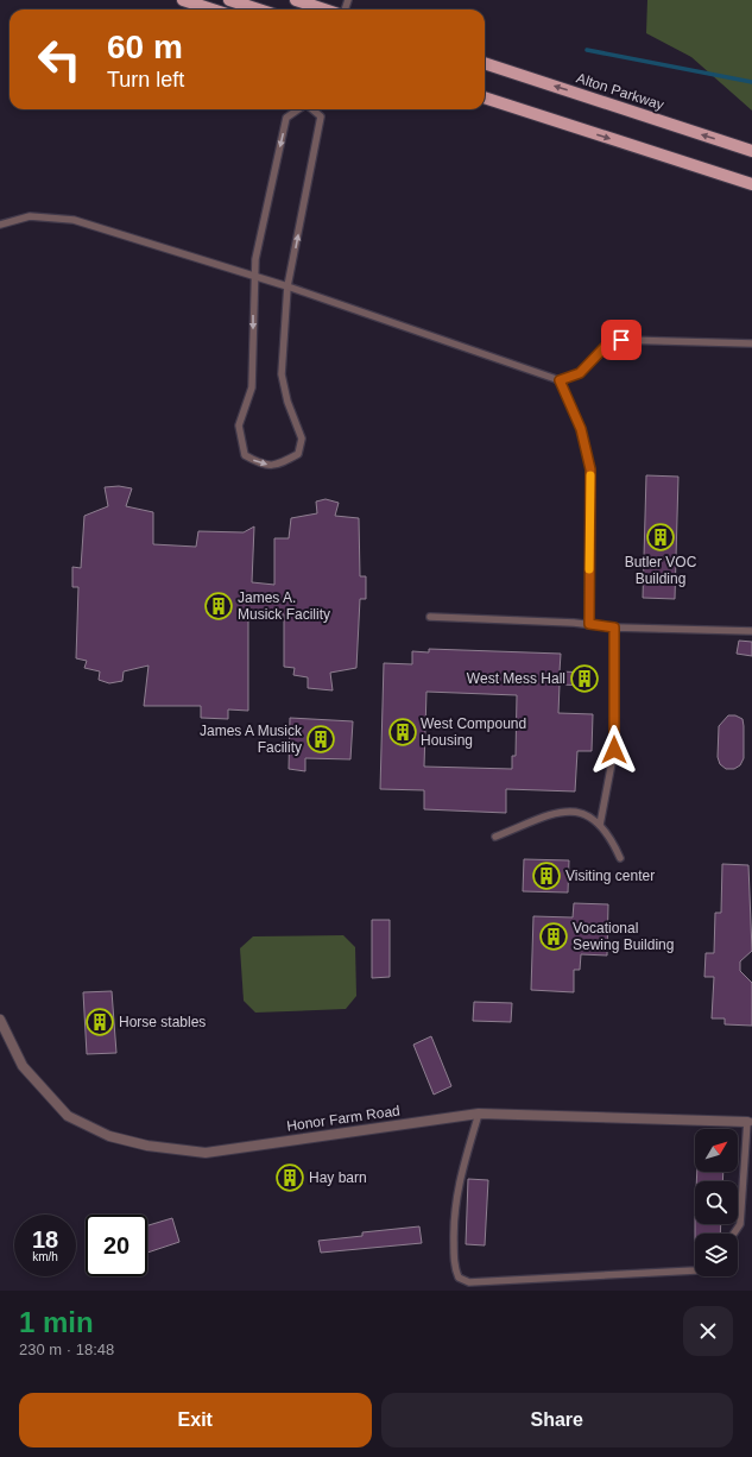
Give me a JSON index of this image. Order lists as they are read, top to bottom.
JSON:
{
  "streets": {
    "main road": ["Alton Parkway"],
    "street": ["Honor Farm Road"]
  },
  "places": {
    "building": [
      "Butler VOC Building",
      "James A. Musick Facility",
      "West Mess Hall",
      "West Compound Housing",
      "James A Musick Facility",
      "Visiting center",
      "Vocational Sewing Building",
      "Horse stables",
      "Hay barn"
    ]
  },
  "north": "top right",
  "page": {
    "turn": ["60 m", "Turn left"],
    "speed": "18 km/h",
    "limit": "20",
    "heading": ["1 min", "230 m · 18:48"],
    "buttons": ["Exit", "Share"]
  }
}
